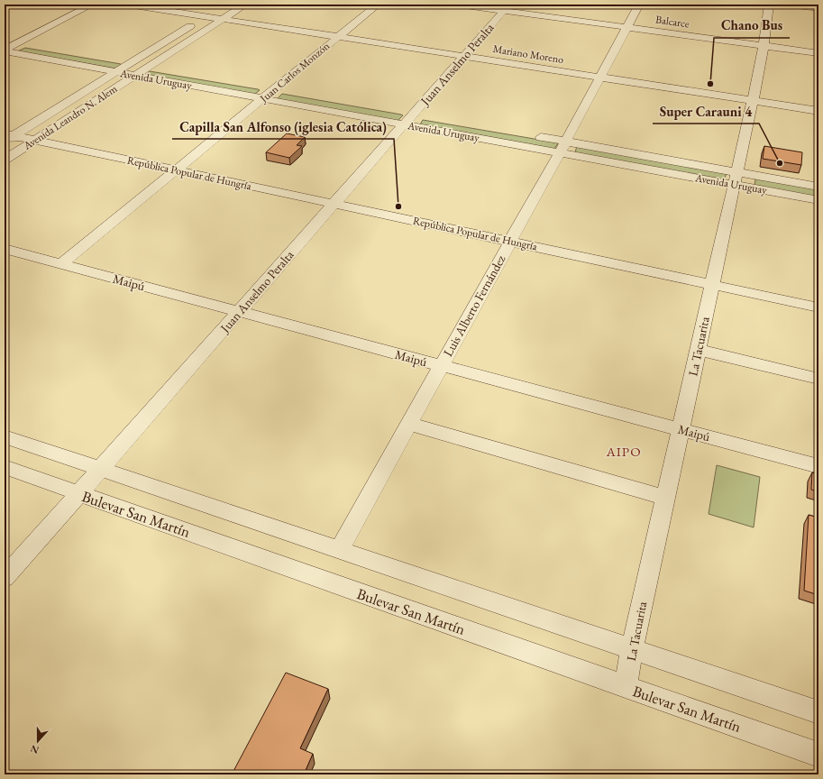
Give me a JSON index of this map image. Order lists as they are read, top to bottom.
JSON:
{
  "streets": {
    "street": [
      "Balcarce",
      "Mariano Moreno",
      "Juan Anselmo Peralta",
      "Juan Carlos Monzón",
      "Avenida Uruguay",
      "Avenida Leandro N. Alem",
      "República Popular de Hungría",
      "Maipú",
      "Luis Alberto Fernández",
      "La Tacuarita",
      "Bulevar San Martín"
    ]
  },
  "crossings": [
    ["Balcarce", "Juan Anselmo Peralta"],
    ["Balcarce", "Luis Alberto Fernández"],
    ["Balcarce", "La Tacuarita"],
    ["Mariano Moreno", "Juan Anselmo Peralta"],
    ["Mariano Moreno", "Juan Carlos Monzón"],
    ["Mariano Moreno", "Avenida Leandro N. Alem"],
    ["Mariano Moreno", "Luis Alberto Fernández"],
    ["Mariano Moreno", "La Tacuarita"],
    ["Juan Anselmo Peralta", "Avenida Uruguay"],
    ["Juan Anselmo Peralta", "República Popular de Hungría"],
    ["Juan Anselmo Peralta", "Maipú"],
    ["Juan Anselmo Peralta", "Bulevar San Martín"],
    ["Juan Carlos Monzón", "Avenida Uruguay"],
    ["Juan Carlos Monzón", "República Popular de Hungría"],
    ["Juan Carlos Monzón", "Maipú"],
    ["Avenida Uruguay", "Avenida Leandro N. Alem"],
    ["Avenida Uruguay", "Luis Alberto Fernández"],
    ["Avenida Uruguay", "La Tacuarita"],
    ["Avenida Leandro N. Alem", "República Popular de Hungría"],
    ["República Popular de Hungría", "Luis Alberto Fernández"],
    ["República Popular de Hungría", "La Tacuarita"],
    ["Maipú", "Luis Alberto Fernández"],
    ["Maipú", "La Tacuarita"],
    ["La Tacuarita", "Bulevar San Martín"]
  ],
  "districts": ["AIPO"],
  "places": ["Chano Bus", "Super Carauni 4", "Capilla San Alfonso (iglesia Católica)"],
  "north": "bottom"
}
